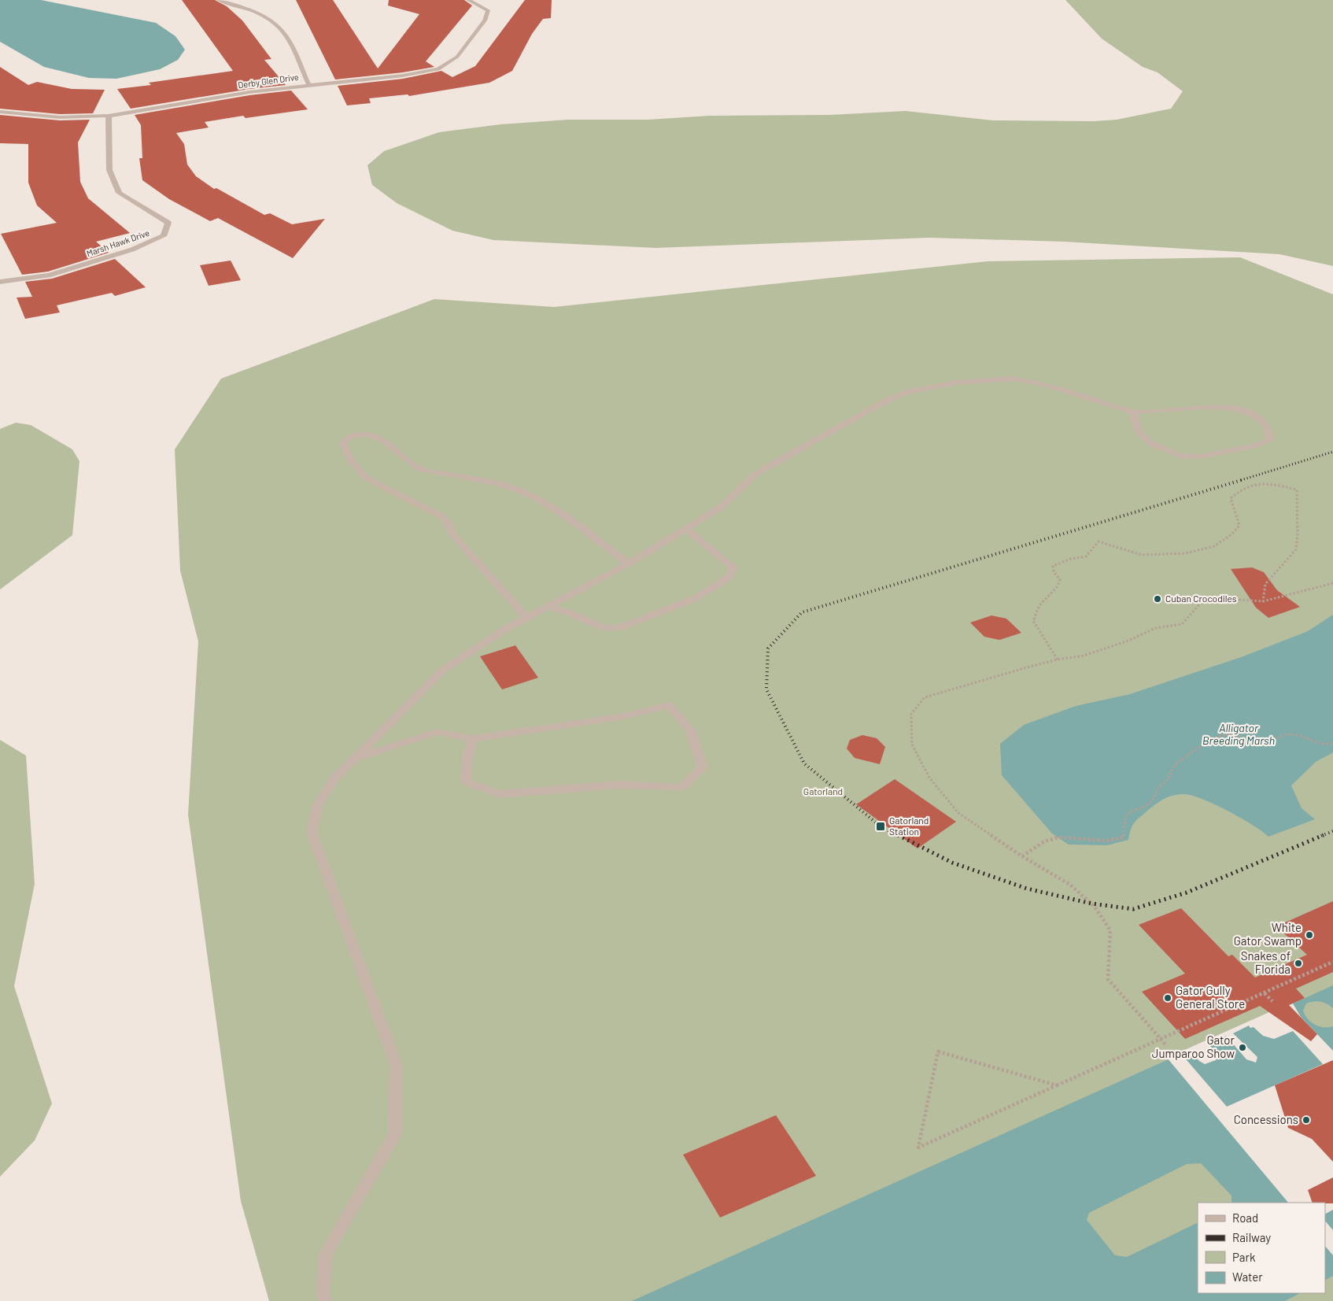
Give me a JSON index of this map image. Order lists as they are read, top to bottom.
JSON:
{
  "streets": {
    "street": ["Derby Glen Drive", "Marsh Hawk Drive"]
  },
  "crossings": [
    ["Derby Glen Drive", "Marsh Hawk Drive"]
  ],
  "water": ["Alligator Breeding Marsh"],
  "parks": ["Gatorland"],
  "places": {
    "other": [
      "Cuban Crocodiles",
      "White Gator Swamp",
      "Snakes of Florida",
      "Gator Gully General Store",
      "Gator Jumparoo Show",
      "Concessions"
    ],
    "transit": ["Gatorland Station"]
  },
  "legend": [
    "Road",
    "Railway",
    "Park",
    "Water"
  ]
}
